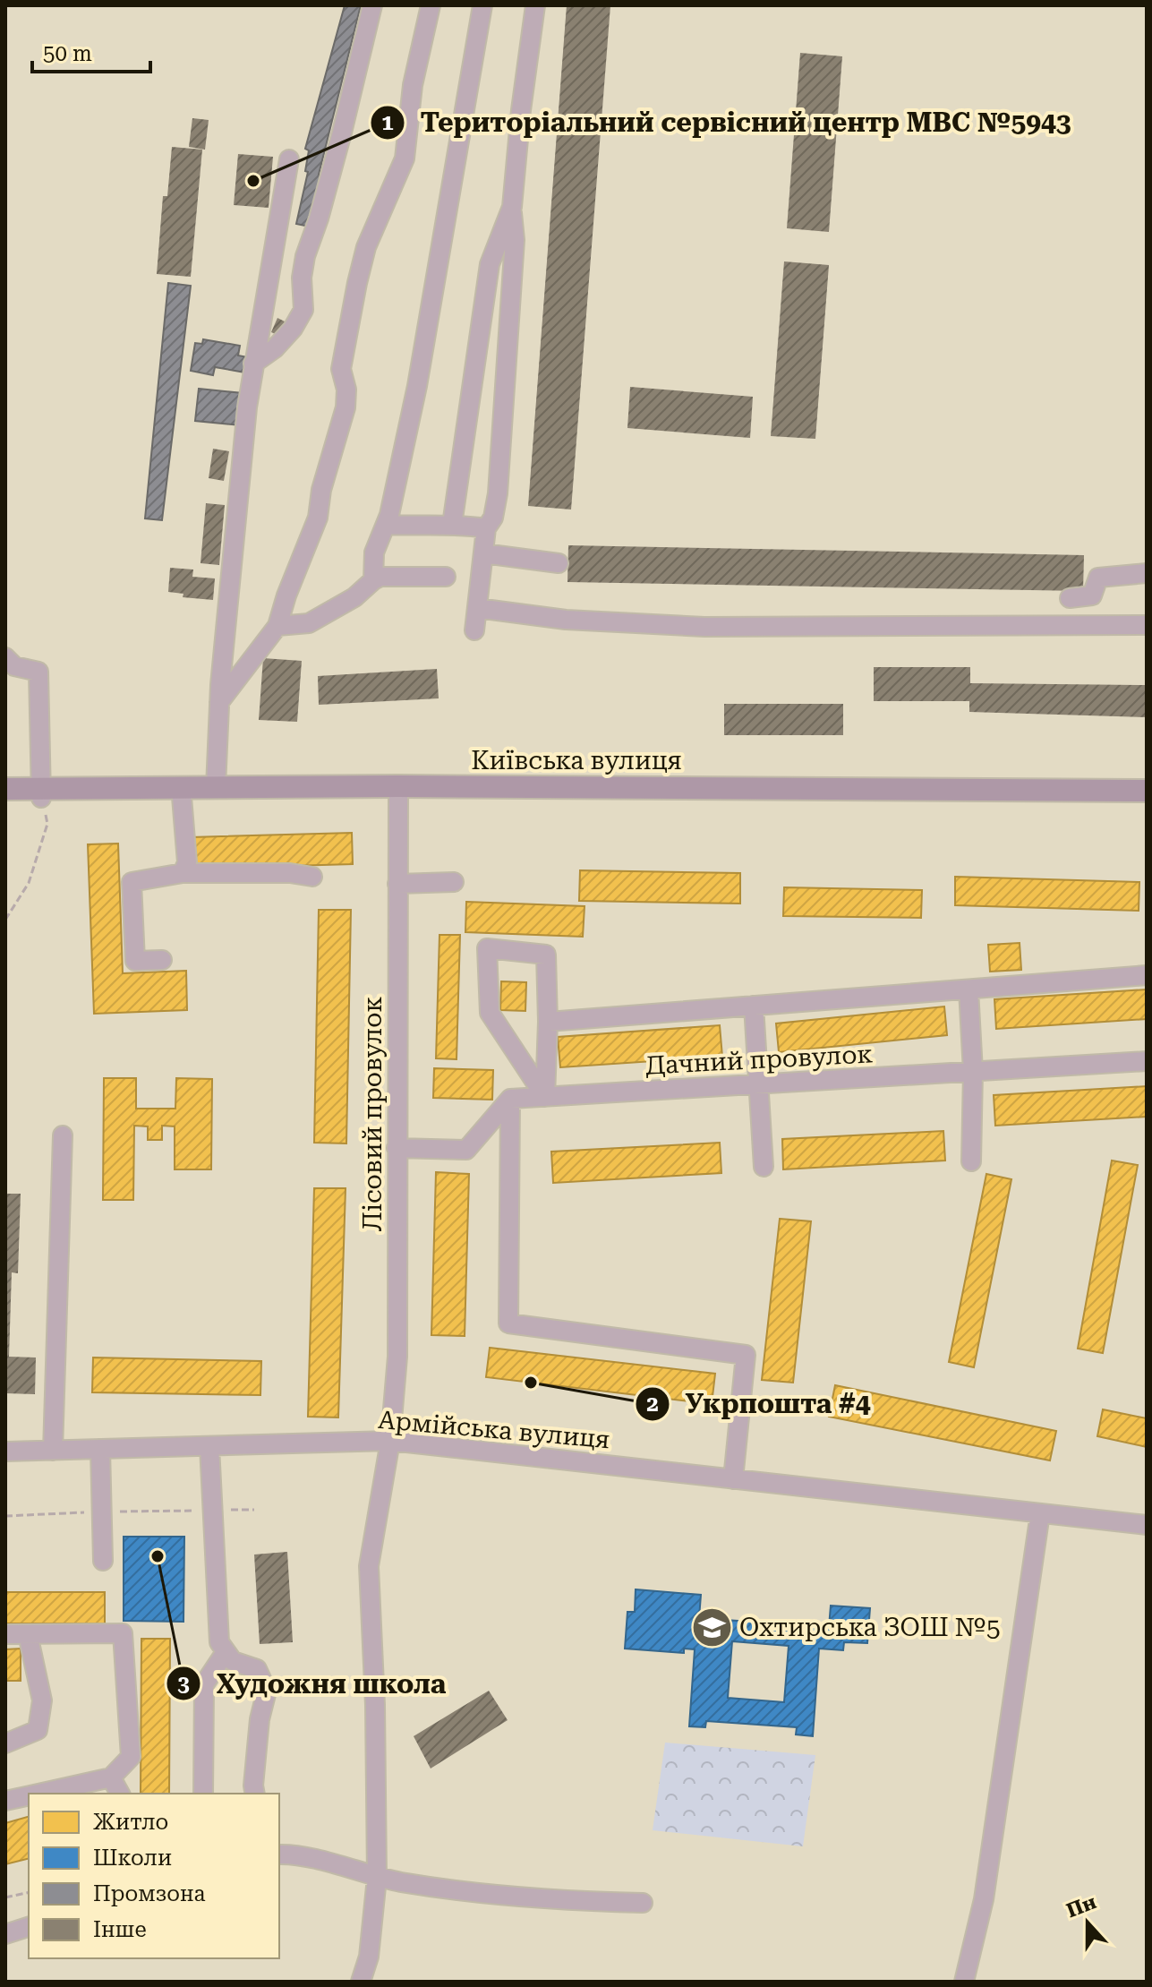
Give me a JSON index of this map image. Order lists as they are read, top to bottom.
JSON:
{
  "streets": {
    "main road": ["Київська вулиця"],
    "street": ["Дачний провулок", "Лісовий провулок", "Армійська вулиця"]
  },
  "crossings": [
    ["Київська вулиця", "Лісовий провулок"],
    ["Лісовий провулок", "Армійська вулиця"]
  ],
  "places": {
    "other": ["Територіальний сервісний центр МВС №5943", "Укрпошта #4", "Художня школа"],
    "school or university": ["Охтирська ЗОШ №5"]
  },
  "legend": [
    "Житло",
    "Школи",
    "Промзона",
    "Інше"
  ],
  "scale_bar": "50 m",
  "north": "top"
}
